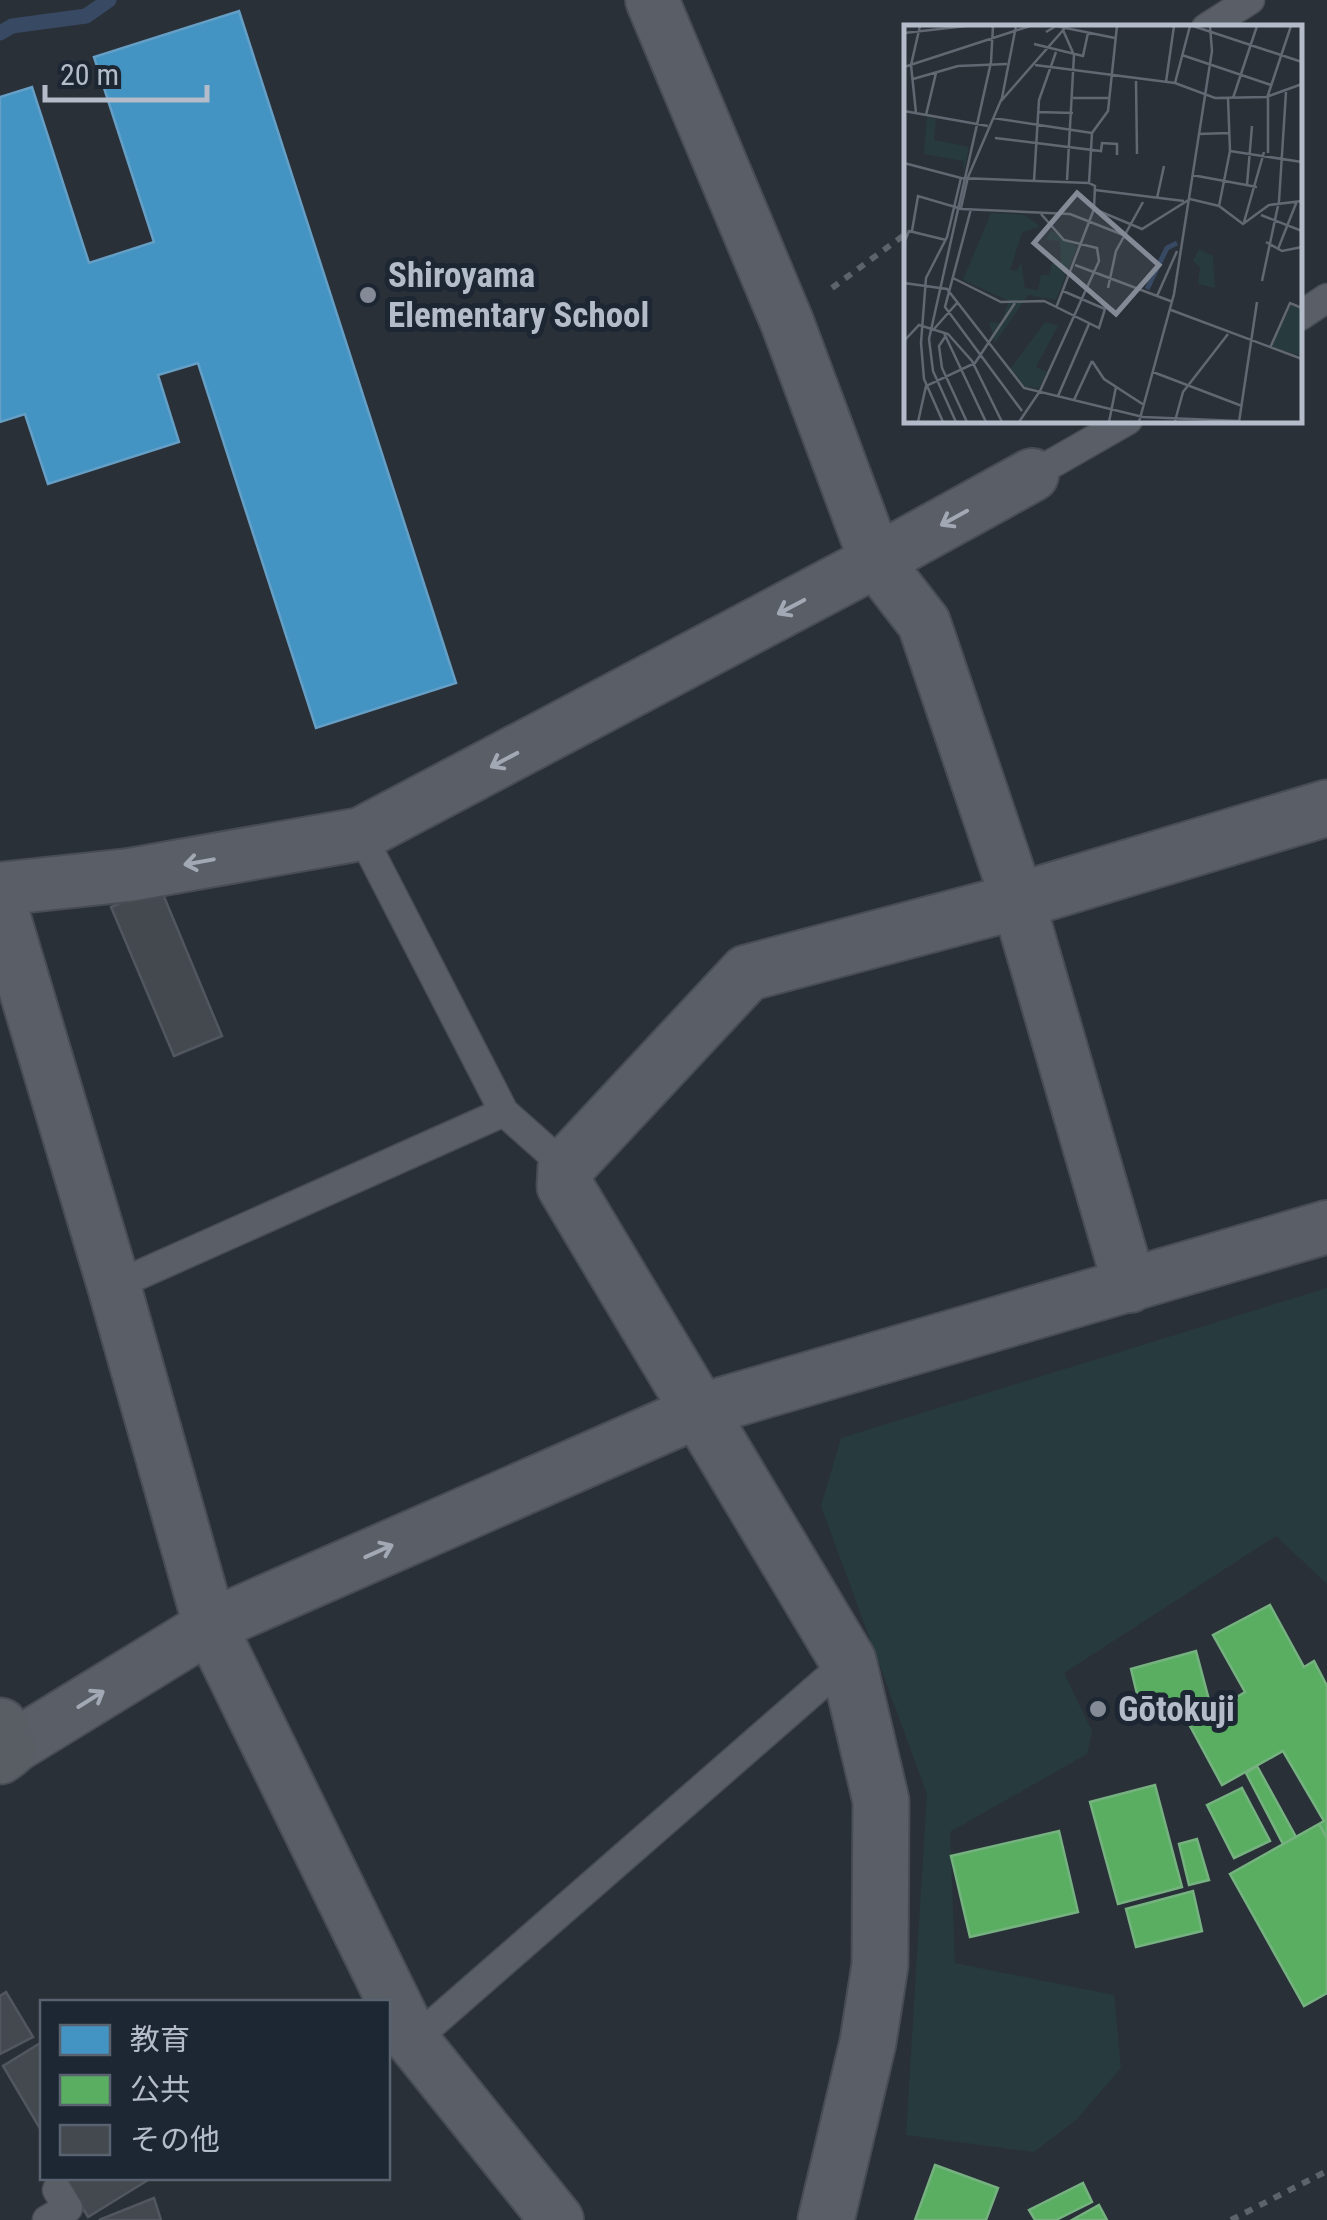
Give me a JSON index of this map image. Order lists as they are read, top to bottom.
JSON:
{
  "places": ["Shiroyama Elementary School", "Gōtokuji"],
  "legend": ["教育", "公共", "その他"],
  "scale_bar": "20 m"
}
